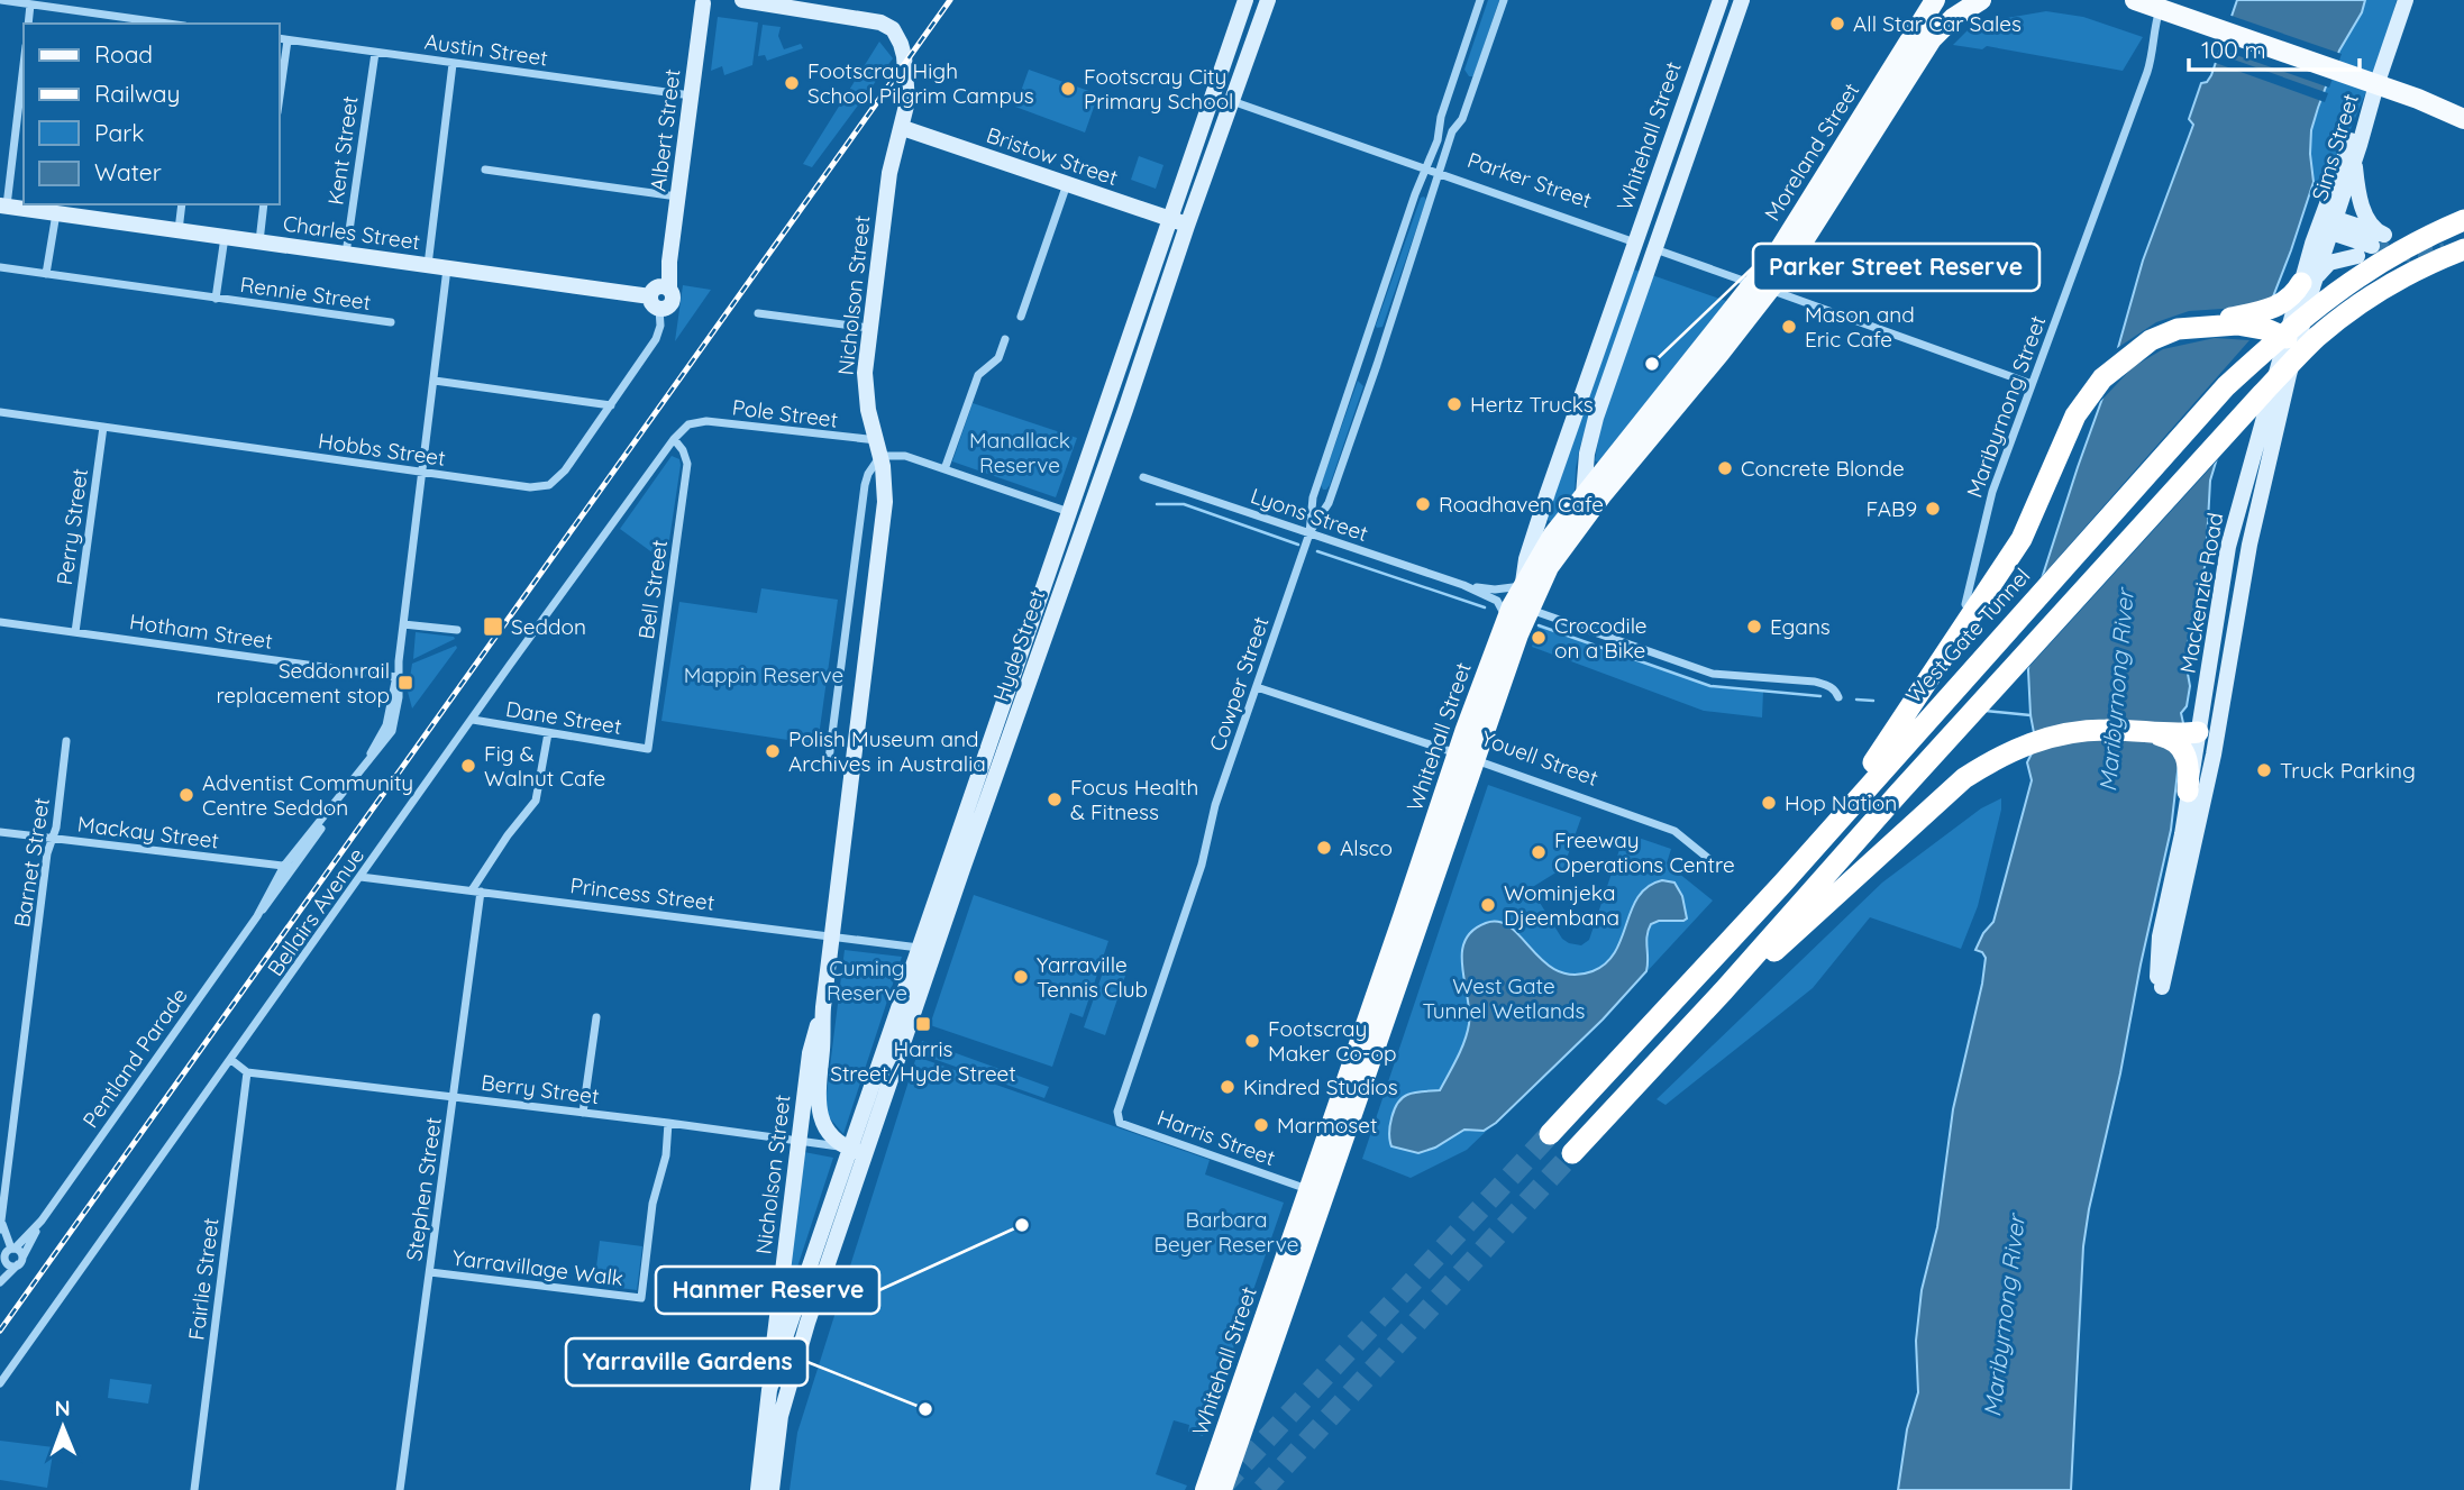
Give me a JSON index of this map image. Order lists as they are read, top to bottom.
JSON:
{
  "streets": {
    "highway": ["West Gate Tunnel"],
    "main road": ["Whitehall Street", "Moreland Street"],
    "street": [
      "Austin Street",
      "Albert Street",
      "Sims Street",
      "Kent Street",
      "Bristow Street",
      "Parker Street",
      "Charles Street",
      "Rennie Street",
      "Nicholson Street",
      "Maribyrnong Street",
      "Pole Street",
      "Hobbs Street",
      "Lyons Street",
      "Perry Street",
      "Bell Street",
      "Mackenzie Road",
      "Hotham Street",
      "Hyde Street",
      "Cowper Street",
      "Dane Street",
      "Youell Street",
      "Mackay Street",
      "Barnet Street",
      "Princess Street",
      "Bellairs Avenue",
      "Pentland Parade",
      "Berry Street",
      "Harris Street",
      "Stephen Street",
      "Yarravillage Walk",
      "Fairlie Street"
    ]
  },
  "crossings": [
    ["Austin Street", "Albert Street"],
    ["Austin Street", "Kent Street"],
    ["Albert Street", "Charles Street"],
    ["Albert Street", "Hobbs Street"],
    ["Whitehall Street", "Moreland Street"],
    ["Whitehall Street", "Parker Street"],
    ["Whitehall Street", "Lyons Street"],
    ["Whitehall Street", "Youell Street"],
    ["Whitehall Street", "Harris Street"],
    ["Sims Street", "Mackenzie Road"],
    ["Kent Street", "Charles Street"],
    ["Moreland Street", "Parker Street"],
    ["Moreland Street", "Lyons Street"],
    ["Bristow Street", "Nicholson Street"],
    ["Bristow Street", "Hyde Street"],
    ["Parker Street", "Maribyrnong Street"],
    ["Parker Street", "Hyde Street"],
    ["Parker Street", "Cowper Street"],
    ["Charles Street", "Rennie Street"],
    ["Charles Street", "Hobbs Street"],
    ["Charles Street", "Pentland Parade"],
    ["Nicholson Street", "Pole Street"],
    ["Nicholson Street", "Hyde Street"],
    ["Nicholson Street", "Princess Street"],
    ["Nicholson Street", "Berry Street"],
    ["Pole Street", "Bellairs Avenue"],
    ["Hobbs Street", "Perry Street"],
    ["Hobbs Street", "Pentland Parade"],
    ["Lyons Street", "Cowper Street"],
    ["Perry Street", "Hotham Street"],
    ["Bell Street", "Dane Street"],
    ["Bell Street", "Bellairs Avenue"],
    ["Hotham Street", "Pentland Parade"],
    ["Hyde Street", "Princess Street"],
    ["Hyde Street", "Berry Street"],
    ["Cowper Street", "Youell Street"],
    ["Cowper Street", "Harris Street"],
    ["Dane Street", "Bellairs Avenue"],
    ["Dane Street", "Stephen Street"],
    ["Mackay Street", "Barnet Street"],
    ["Mackay Street", "Pentland Parade"],
    ["Barnet Street", "Pentland Parade"],
    ["Princess Street", "Bellairs Avenue"],
    ["Princess Street", "Stephen Street"],
    ["Berry Street", "Stephen Street"],
    ["Berry Street", "Yarravillage Walk"],
    ["Berry Street", "Fairlie Street"],
    ["Stephen Street", "Yarravillage Walk"]
  ],
  "water": ["Maribyrnong River"],
  "parks": [
    "Manallack Reserve",
    "Mappin Reserve",
    "Cuming Reserve",
    "West Gate Tunnel Wetlands",
    "Barbara Beyer Reserve"
  ],
  "places": {
    "other": [
      "All Star Car Sales",
      "Footscray High School Pilgrim Campus",
      "Footscray City Primary School",
      "Mason and Eric Cafe",
      "Parker Street Reserve",
      "Hertz Trucks",
      "Concrete Blonde",
      "Roadhaven Cafe",
      "FAB9",
      "Egans",
      "Crocodile on a Bike",
      "Polish Museum and Archives in Australia",
      "Fig & Walnut Cafe",
      "Truck Parking",
      "Adventist Community Centre Seddon",
      "Focus Health & Fitness",
      "Hop Nation",
      "Alsco",
      "Freeway Operations Centre",
      "Wominjeka Djeembana",
      "Yarraville Tennis Club",
      "Footscray Maker Co-op",
      "Kindred Studios",
      "Marmoset",
      "Hanmer Reserve",
      "Yarraville Gardens"
    ],
    "transit": ["Seddon", "Seddon rail replacement stop", "Harris Street/Hyde Street"]
  },
  "legend": [
    "Road",
    "Railway",
    "Park",
    "Water"
  ],
  "scale_bar": "100 m",
  "north": "top"
}
